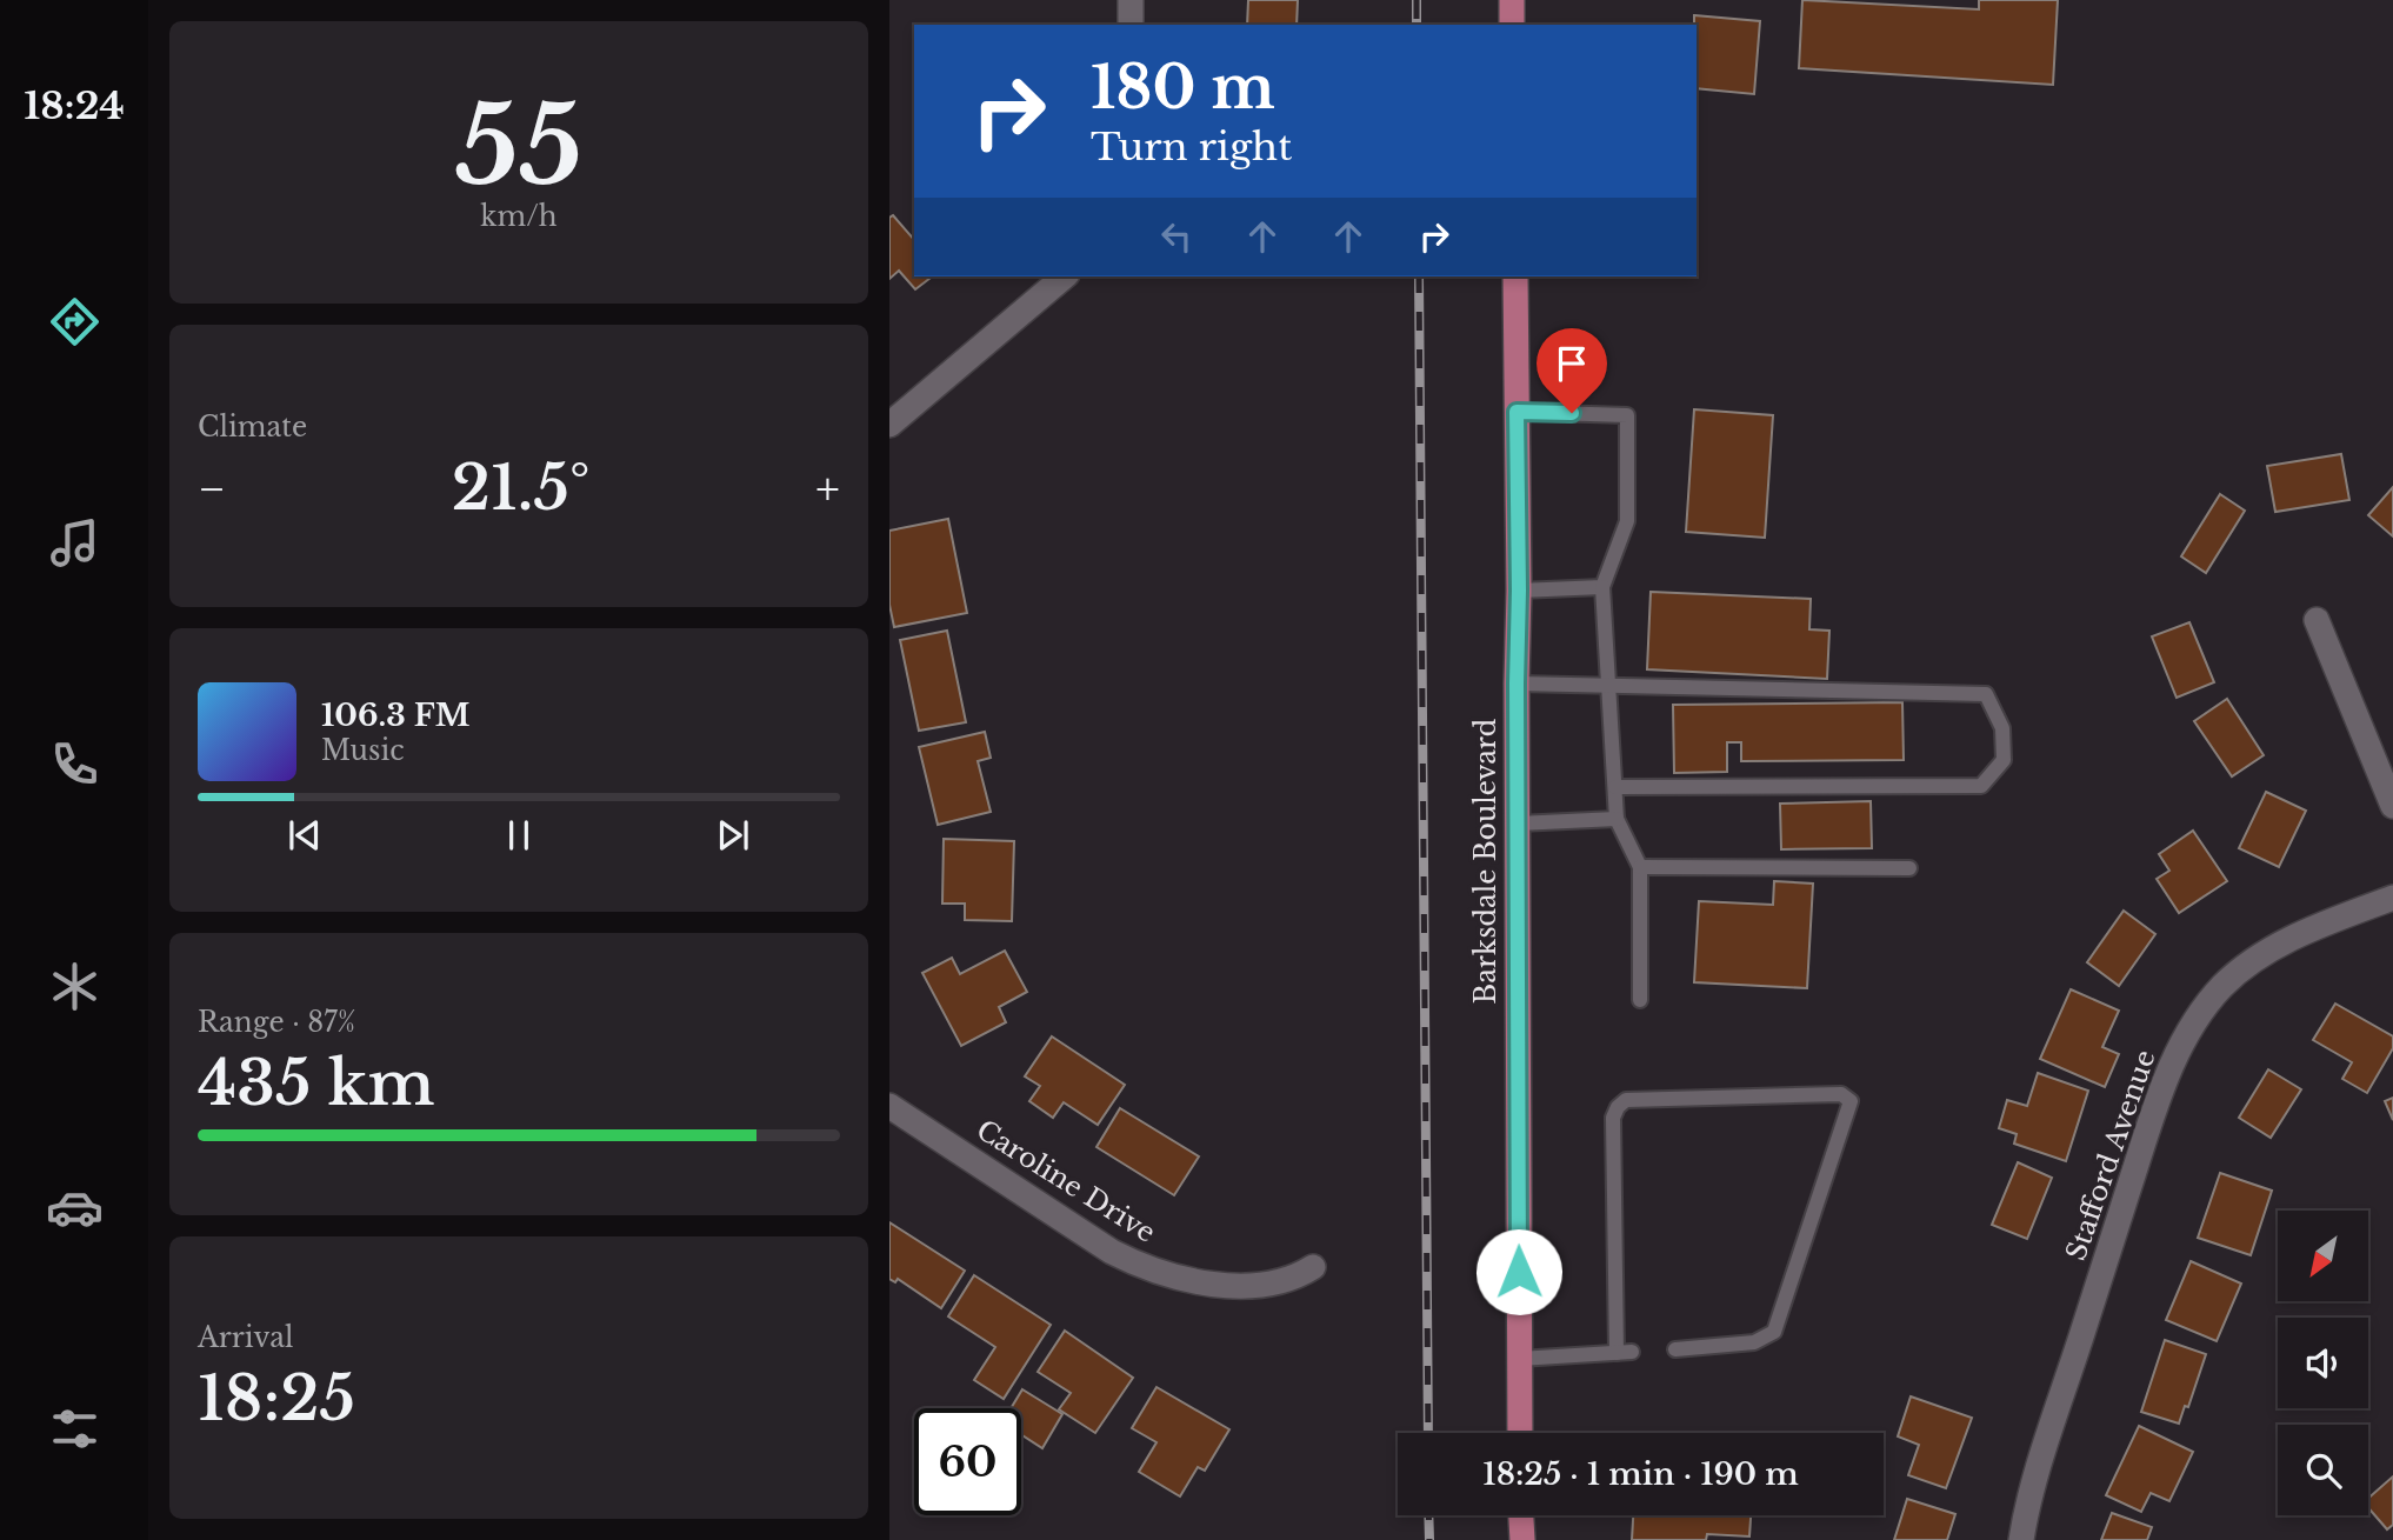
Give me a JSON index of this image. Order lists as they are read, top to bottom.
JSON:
{
  "streets": {
    "main road": ["Barksdale Boulevard"],
    "street": ["Stafford Avenue", "Caroline Drive"]
  },
  "north": "bottom left",
  "page": {
    "tabs": "18:24",
    "tile": [
      ["55", "km/h"],
      "Climate",
      ["Range · 87%", "435 km"],
      ["Arrival", "18:25"]
    ],
    "turn": ["180 m", "Turn right"],
    "heat": ["−", "21.5°", "+"],
    "song": ["106.3 FM", "Music"],
    "limit": "60",
    "trip": "18:25 · 1 min · 190 m"
  }
}
